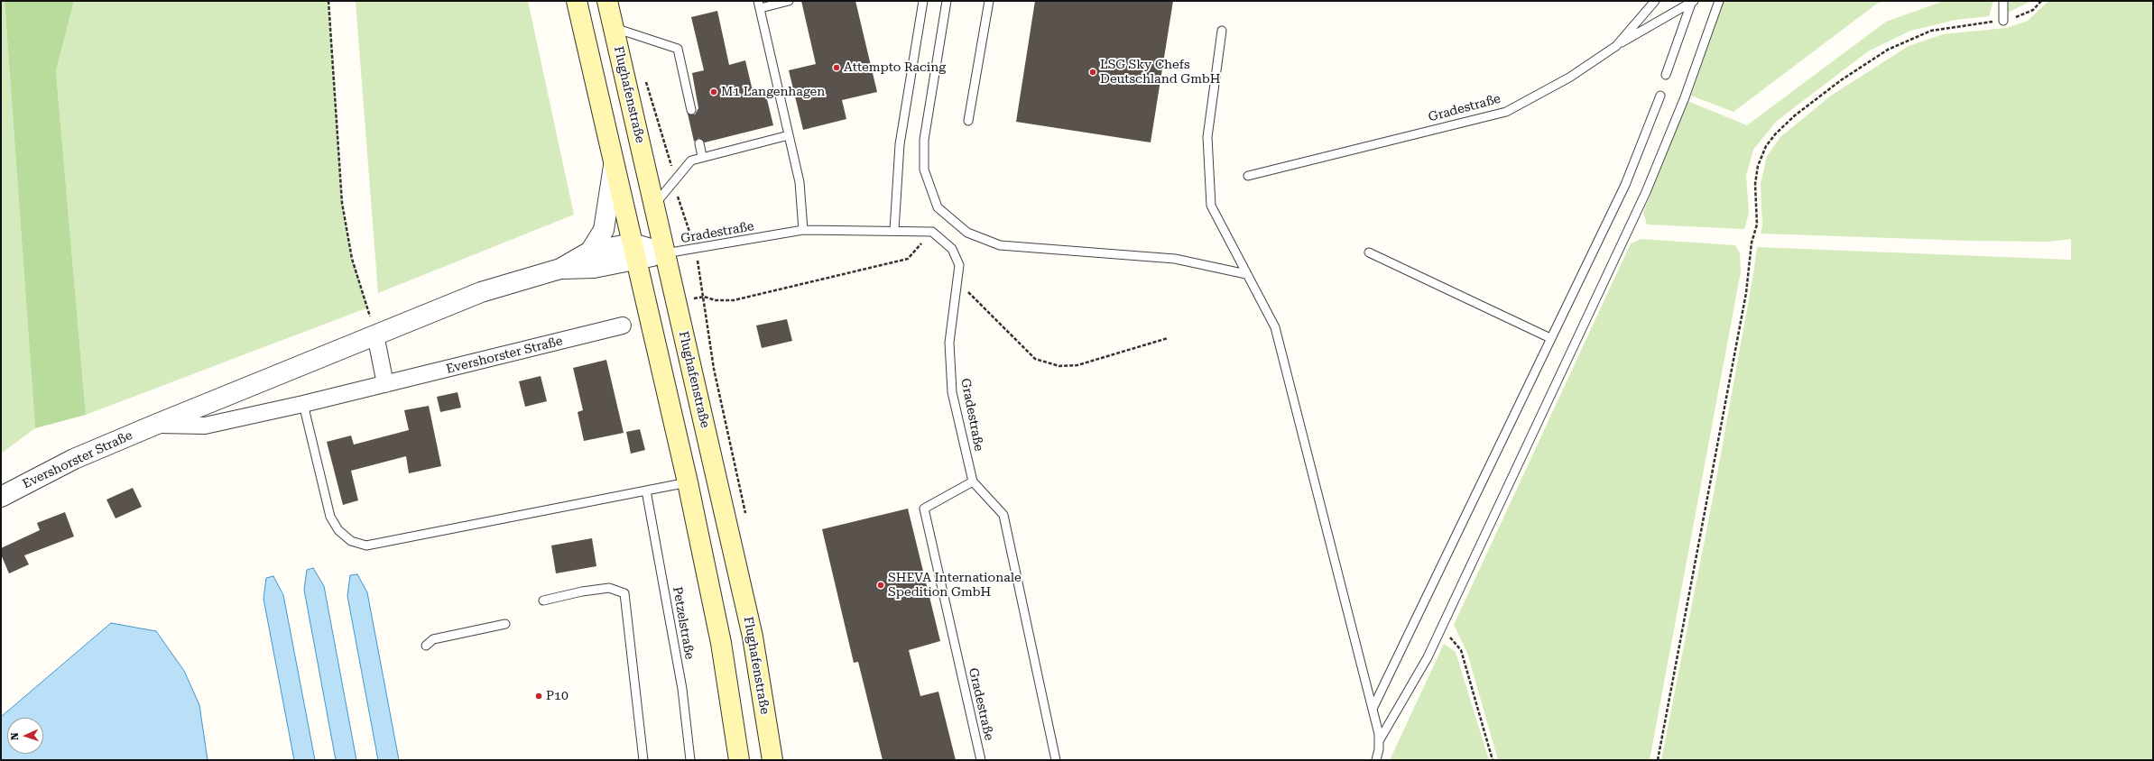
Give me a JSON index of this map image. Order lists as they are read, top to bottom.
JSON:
{
  "streets": {
    "main road": ["Flughafenstraße"],
    "street": ["Evershorster Straße"],
    "lane": ["Gradestraße", "Petzelstraße"]
  },
  "crossings": [
    ["Flughafenstraße", "Gradestraße"],
    ["Flughafenstraße", "Evershorster Straße"],
    ["Gradestraße", "Evershorster Straße"]
  ],
  "places": [
    "Attempto Racing",
    "LSG Sky Chefs Deutschland GmbH",
    "M1 Langenhagen",
    "SHEVA Internationale Spedition GmbH",
    "P10"
  ],
  "north": "left"
}
